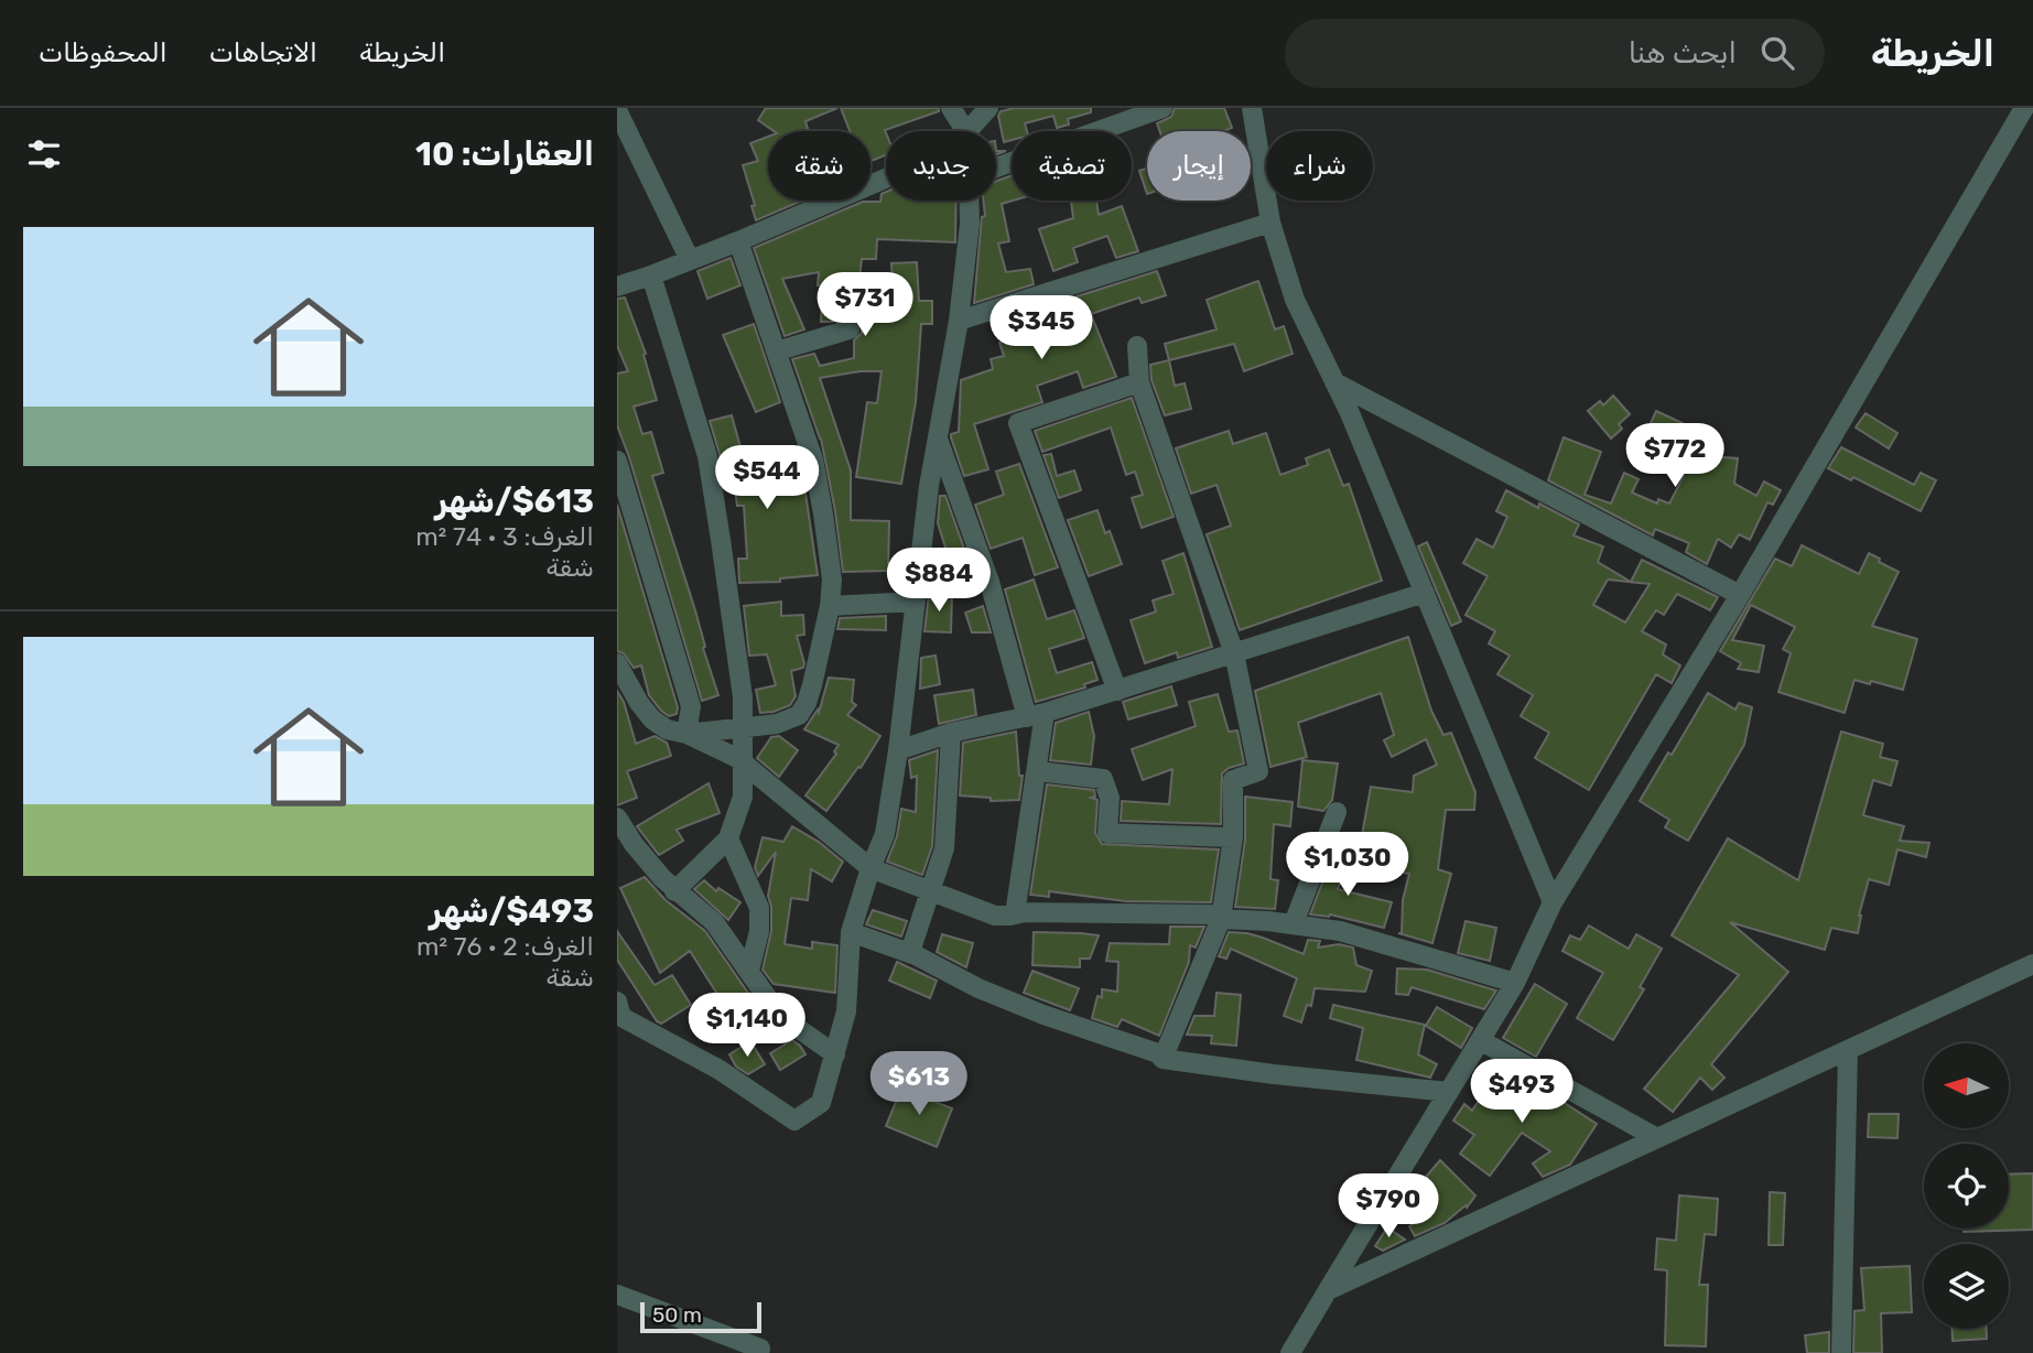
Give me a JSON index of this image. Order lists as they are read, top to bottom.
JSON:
{
  "scale_bar": "50 m",
  "north": "left",
  "page": {
    "header": "الخريطة",
    "search": "ابحث هنا",
    "nav": ["الخريطة", "الاتجاهات", "المحفوظات"],
    "heading": "العقارات: 10",
    "chip": [
      "شراء",
      "إيجار",
      "تصفية",
      "جديد",
      "شقة"
    ],
    "list": [
      {
        "name": "$613/شهر",
        "note": "الغرف: 3 · 74 m² · شقة"
      },
      {
        "name": "$493/شهر",
        "note": "الغرف: 2 · 76 m² · شقة"
      }
    ],
    "price": [
      "$731",
      "$345",
      "$772",
      "$544",
      "$884",
      "$1,030",
      "$1,140",
      "$613",
      "$493",
      "$790"
    ],
    "scale": "50 m"
  }
}
